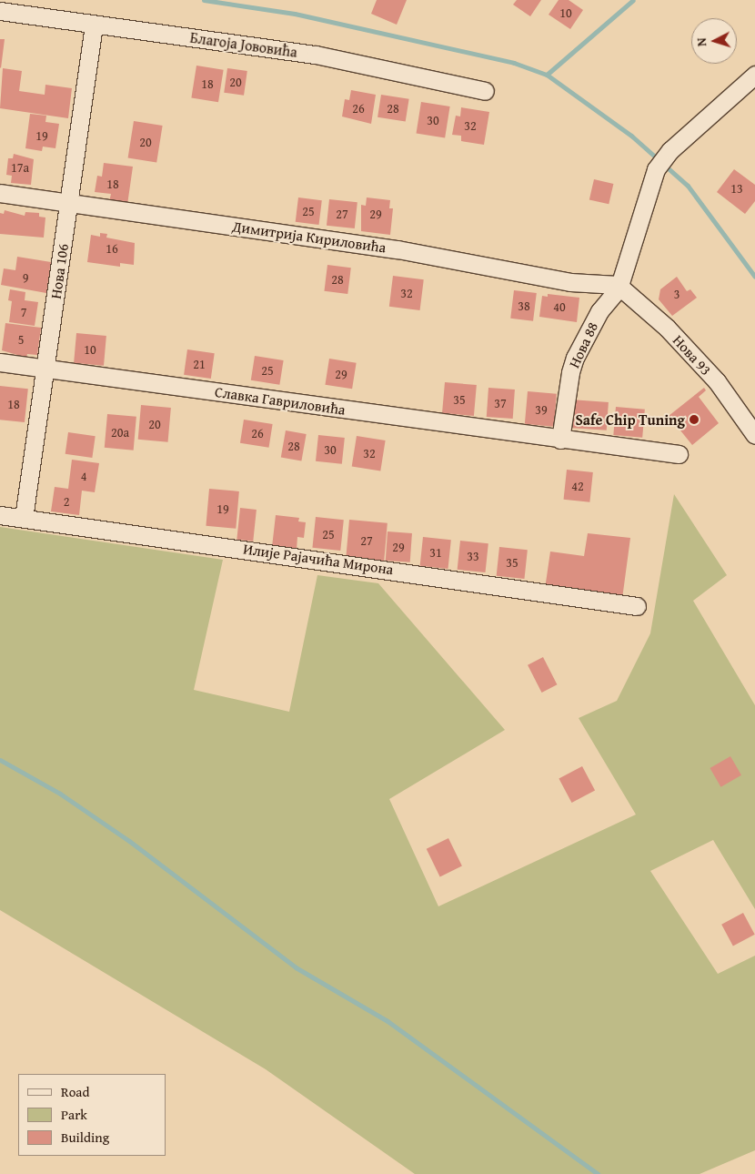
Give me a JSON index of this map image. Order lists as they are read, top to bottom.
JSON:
{
  "streets": {
    "street": [
      "Благоја Јововића",
      "Димитрија Кириловића",
      "Нова 106",
      "Нова 88",
      "Нова 93",
      "Славка Гавриловића",
      "Илије Рајачића Мирона"
    ]
  },
  "crossings": [
    ["Благоја Јововића", "Нова 106"],
    ["Димитрија Кириловића", "Нова 106"],
    ["Димитрија Кириловића", "Нова 88"],
    ["Димитрија Кириловића", "Нова 93"],
    ["Нова 106", "Славка Гавриловића"],
    ["Нова 106", "Илије Рајачића Мирона"],
    ["Нова 88", "Нова 93"],
    ["Нова 88", "Славка Гавриловића"]
  ],
  "places": ["Safe Chip Tuning"],
  "house_numbers": [
    "10",
    "20",
    "18",
    "26",
    "28",
    "30",
    "32",
    "19",
    "20",
    "17a",
    "18",
    "13",
    "25",
    "27",
    "29",
    "16",
    "9",
    "28",
    "32",
    "3",
    "38",
    "40",
    "7",
    "5",
    "10",
    "21",
    "25",
    "29",
    "35",
    "37",
    "18",
    "39",
    "20",
    "20a",
    "26",
    "28",
    "30",
    "32",
    "4",
    "42",
    "2",
    "19",
    "25",
    "27",
    "29",
    "31",
    "33",
    "35"
  ],
  "legend": ["Road", "Park", "Building"],
  "north": "left"
}
